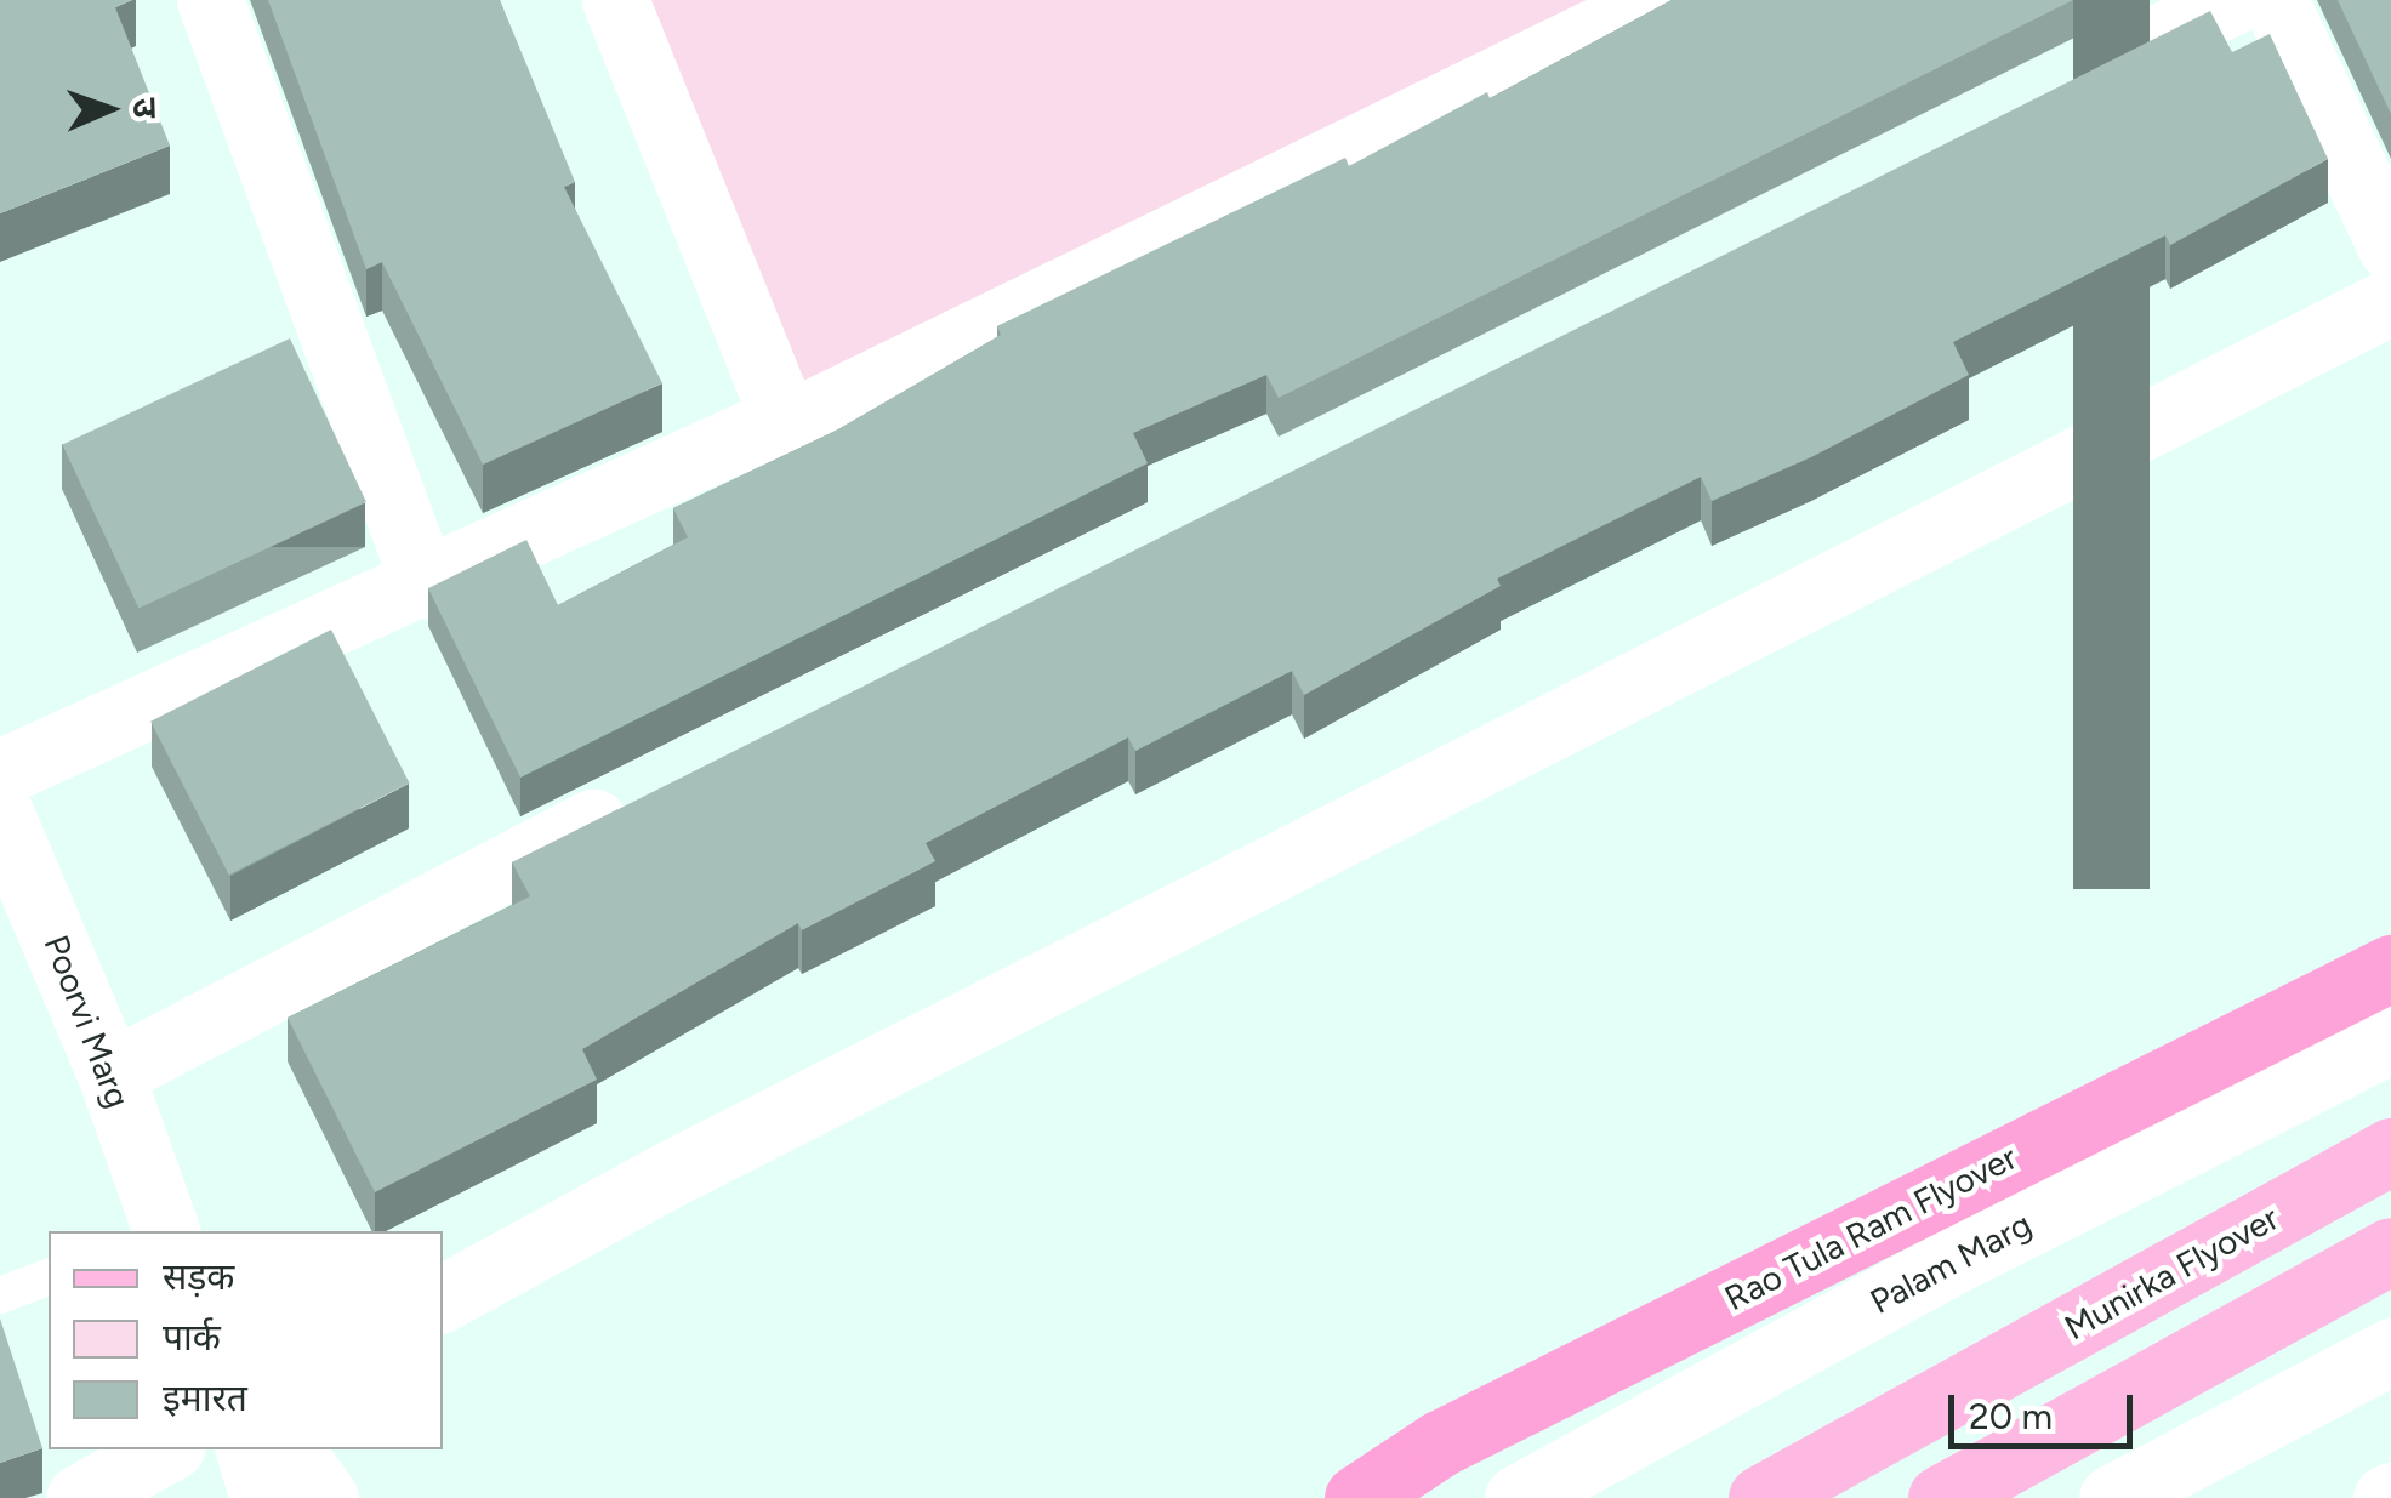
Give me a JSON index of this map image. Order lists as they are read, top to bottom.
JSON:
{
  "streets": {
    "highway": ["Rao Tula Ram Flyover"],
    "main road": ["Munirka Flyover"],
    "street": ["Poorvi Marg", "Palam Marg"]
  },
  "legend": ["सड़क", "पार्क", "इमारत"],
  "scale_bar": "20 m",
  "north": "right"
}
